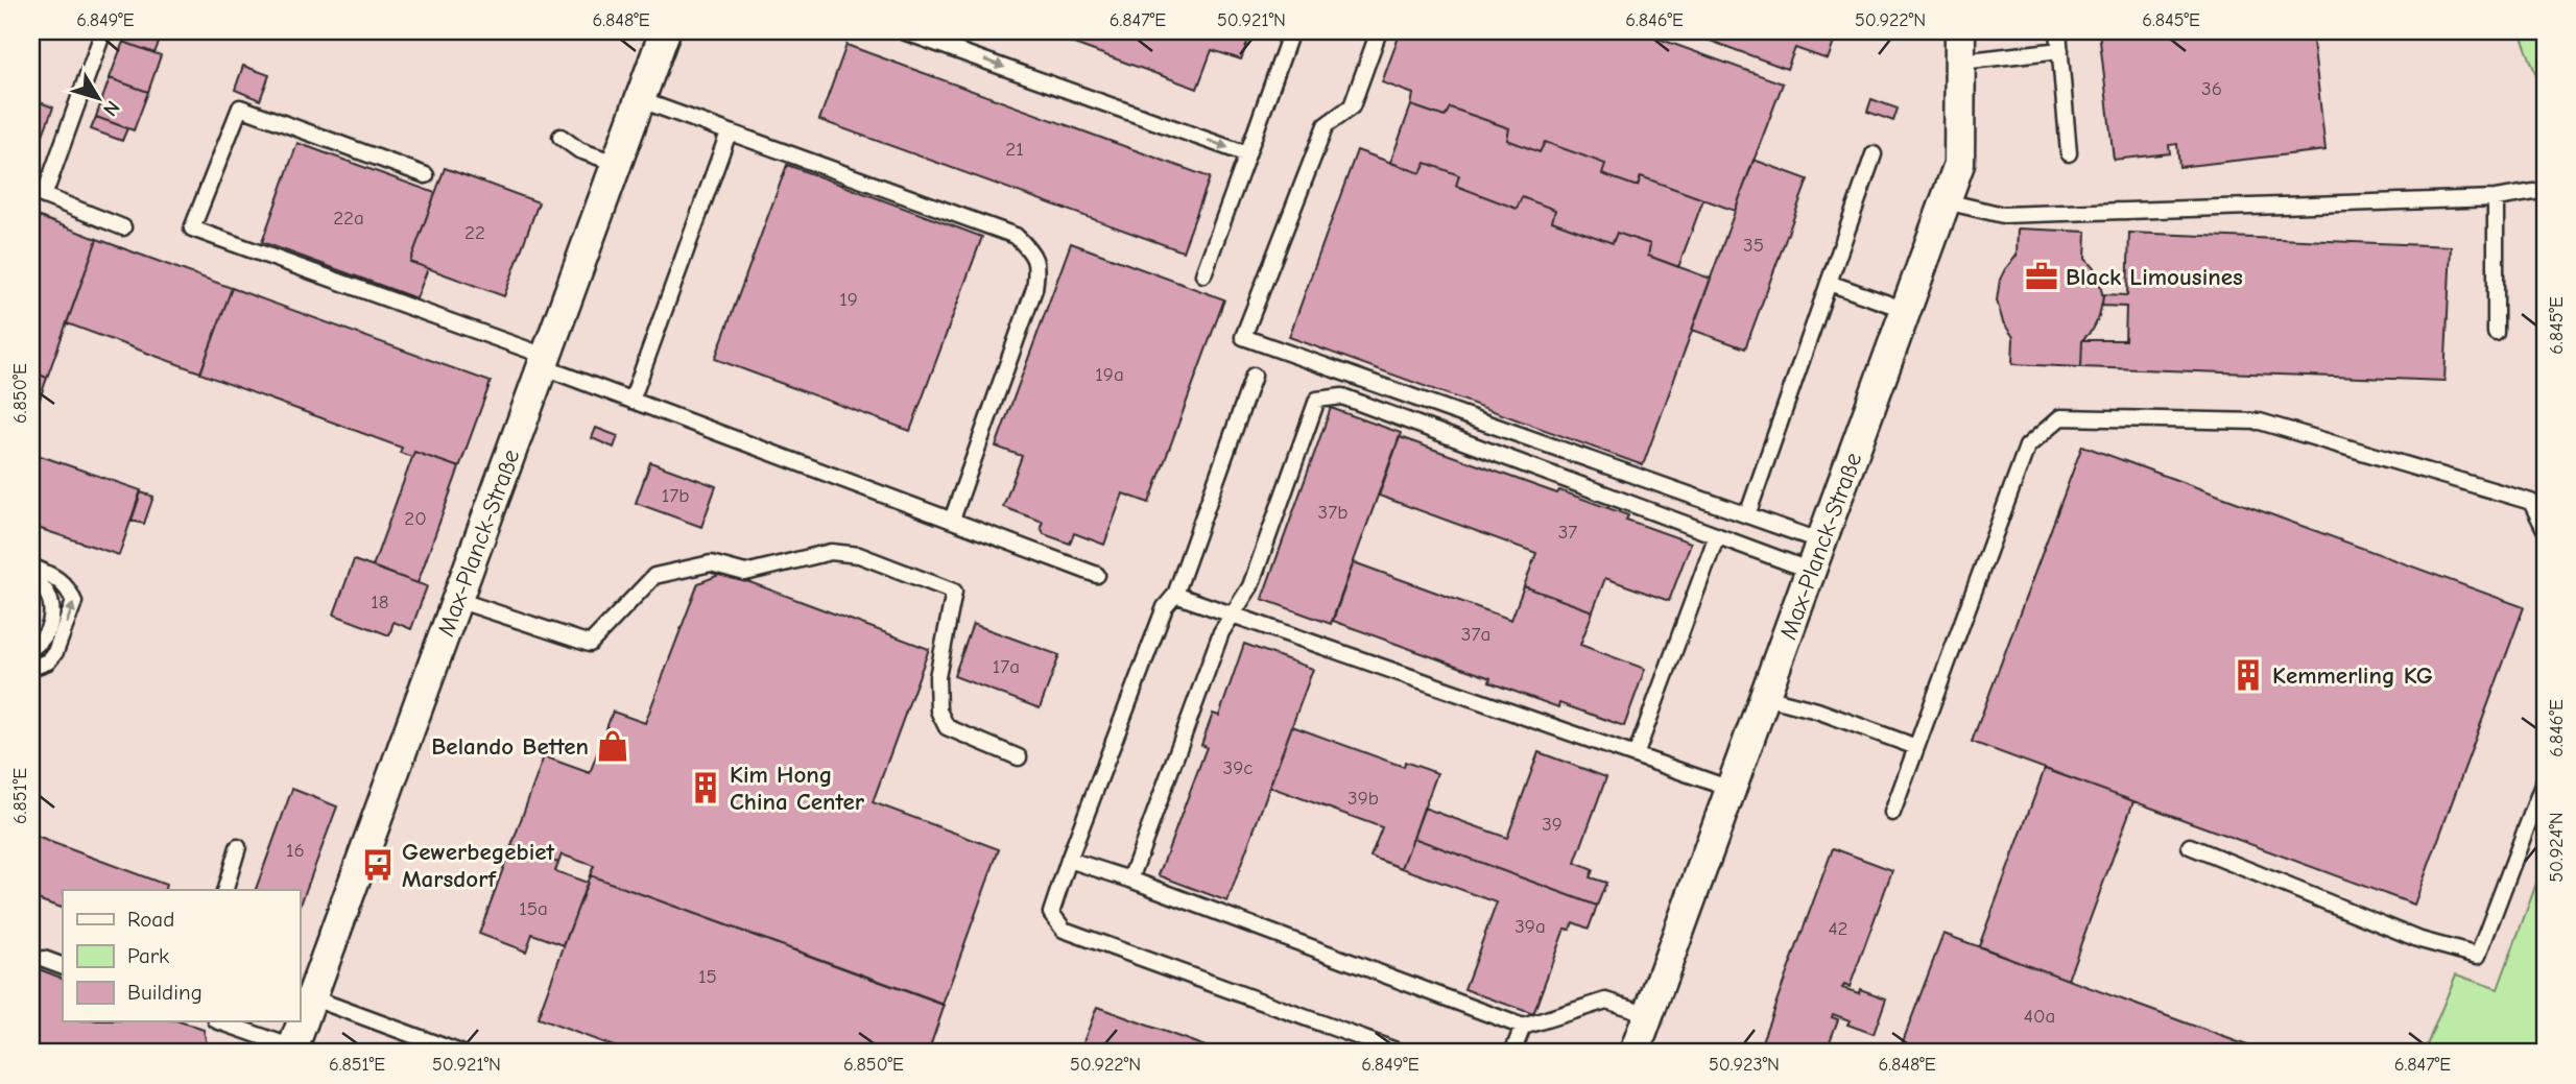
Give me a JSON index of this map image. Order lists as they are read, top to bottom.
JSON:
{
  "streets": {
    "street": ["Max-Planck-Straße"]
  },
  "places": {
    "office": ["Black Limousines"],
    "building": ["Kemmerling KG", "Kim Hong China Center"],
    "shop": ["Belando Betten"],
    "bus stop": ["Gewerbegebiet Marsdorf"]
  },
  "house_numbers": [
    "36",
    "21",
    "22a",
    "22",
    "35",
    "19",
    "19a",
    "17b",
    "37b",
    "20",
    "37",
    "18",
    "37a",
    "17a",
    "39c",
    "39b",
    "39",
    "16",
    "15a",
    "39a",
    "42",
    "15",
    "40a"
  ],
  "legend": ["Road", "Park", "Building"],
  "north": "bottom right",
  "coordinates": [
    "6.849°E",
    "6.848°E",
    "6.847°E",
    "50.921°N",
    "6.846°E",
    "50.922°N",
    "6.845°E",
    "6.850°E",
    "6.851°E",
    "50.924°N",
    "50.923°N"
  ]
}
